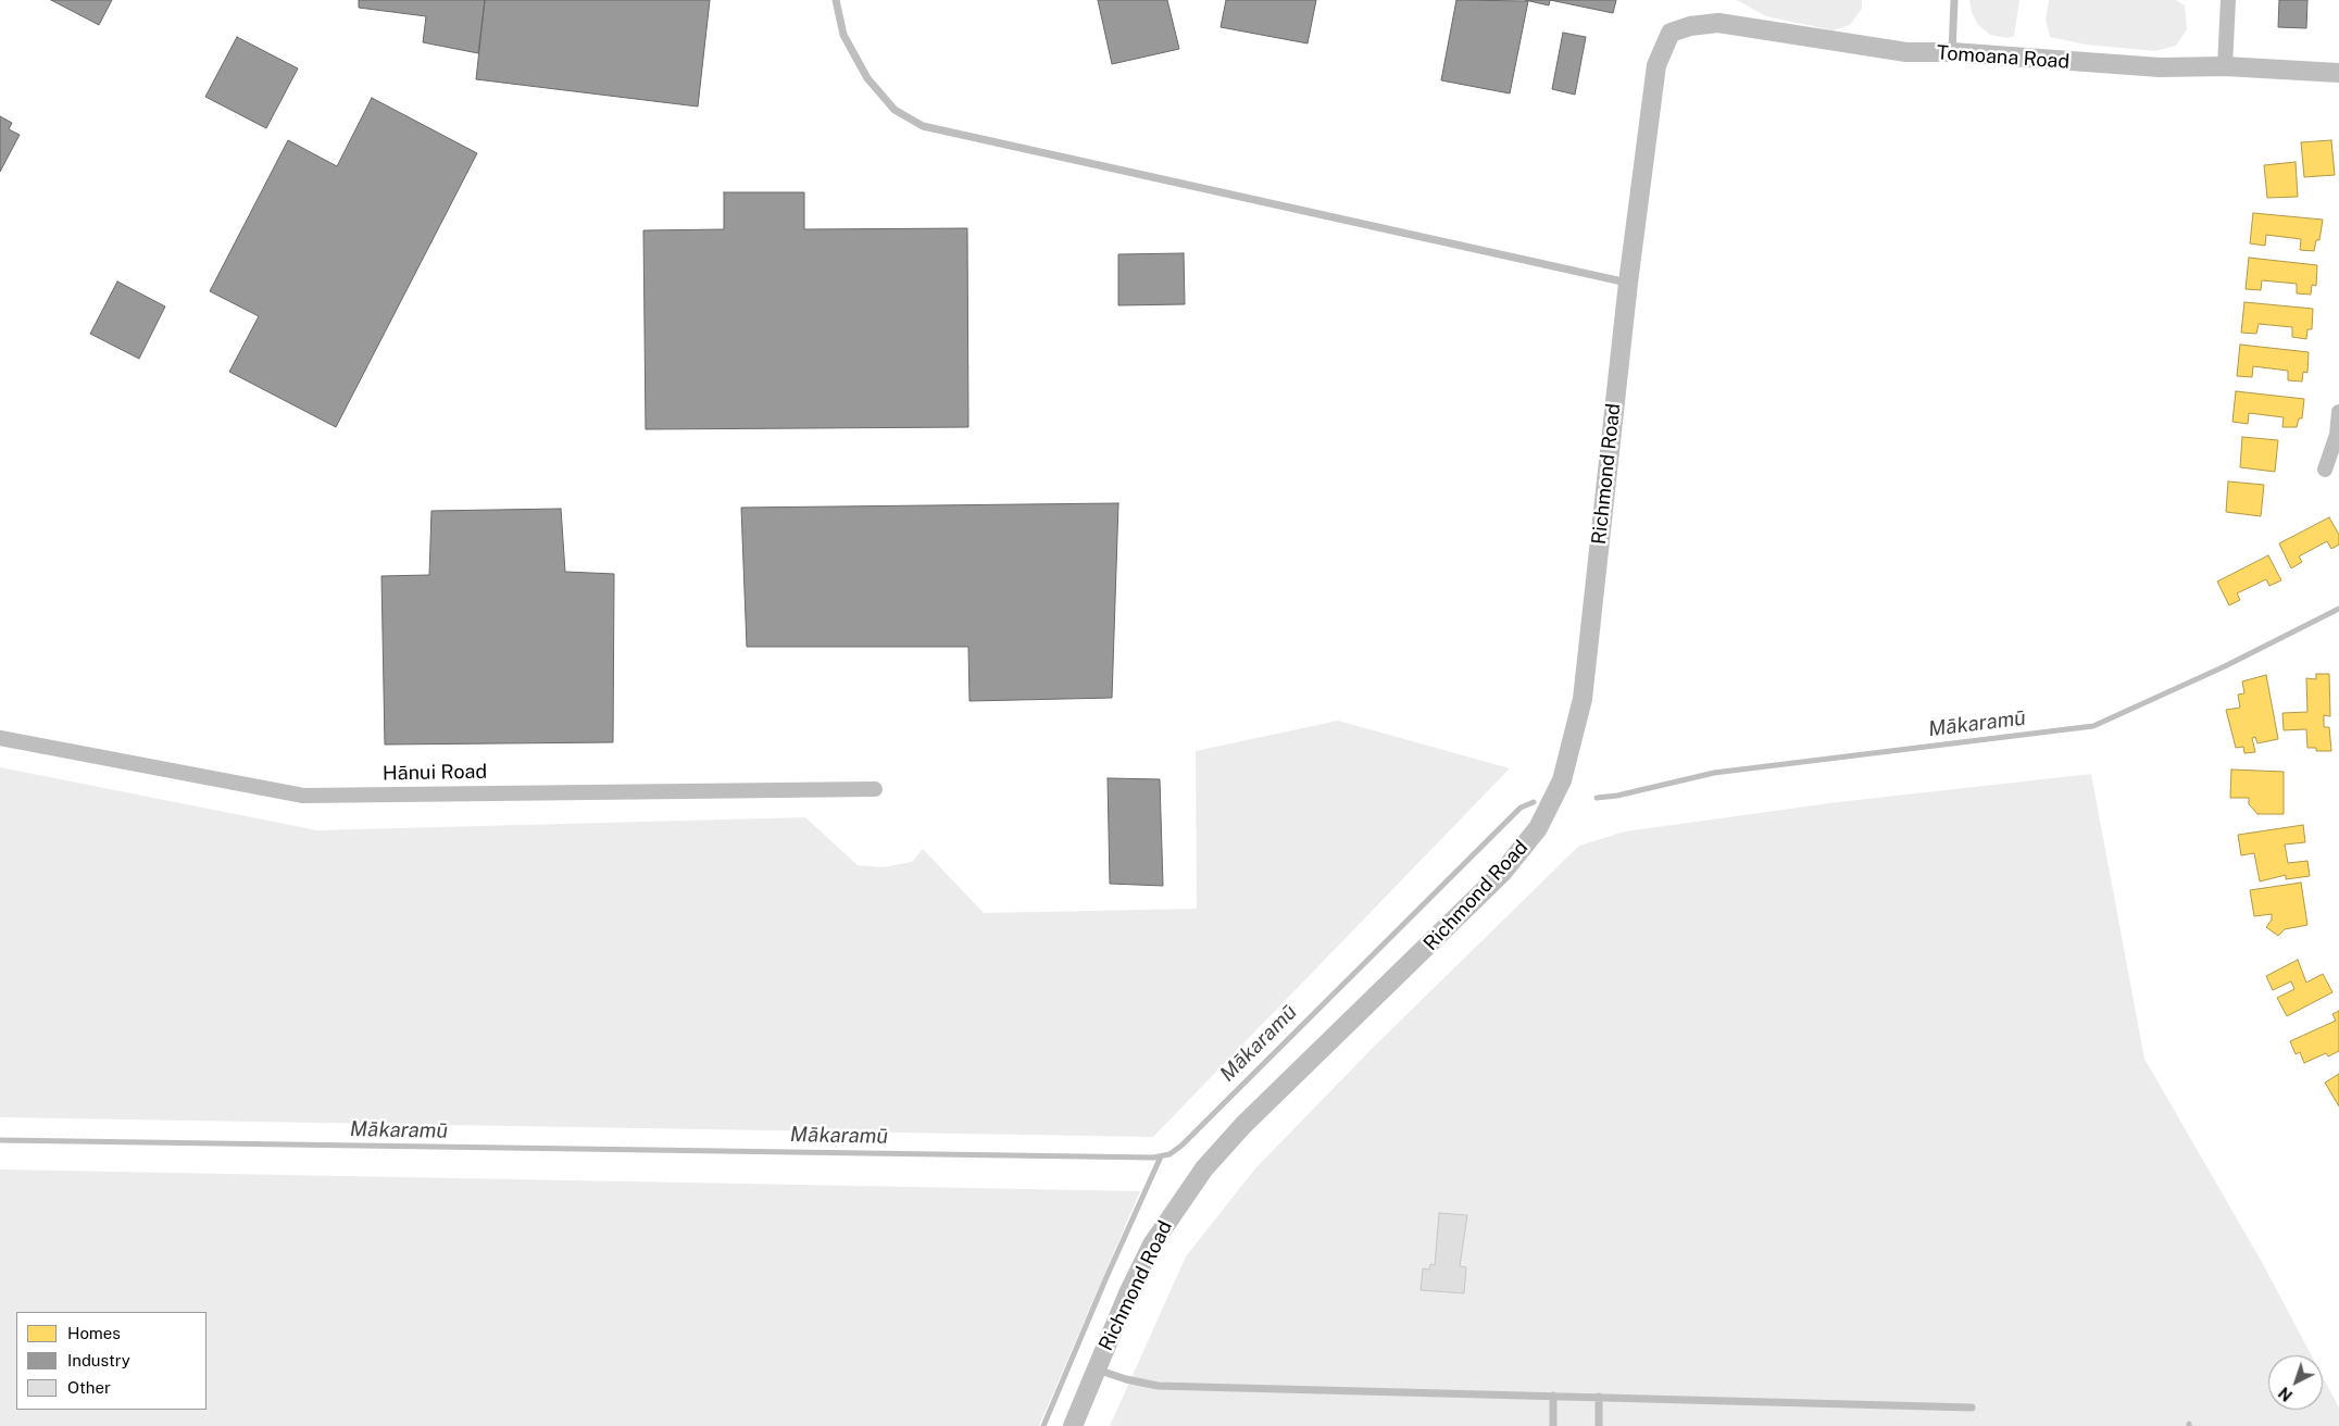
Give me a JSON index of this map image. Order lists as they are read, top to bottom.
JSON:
{
  "streets": {
    "street": ["Tomoana Road", "Richmond Road", "Hānui Road"]
  },
  "crossings": [
    ["Tomoana Road", "Richmond Road"]
  ],
  "water": ["Mākaramū"],
  "legend": ["Homes", "Industry", "Other"],
  "north": "bottom left"
}
